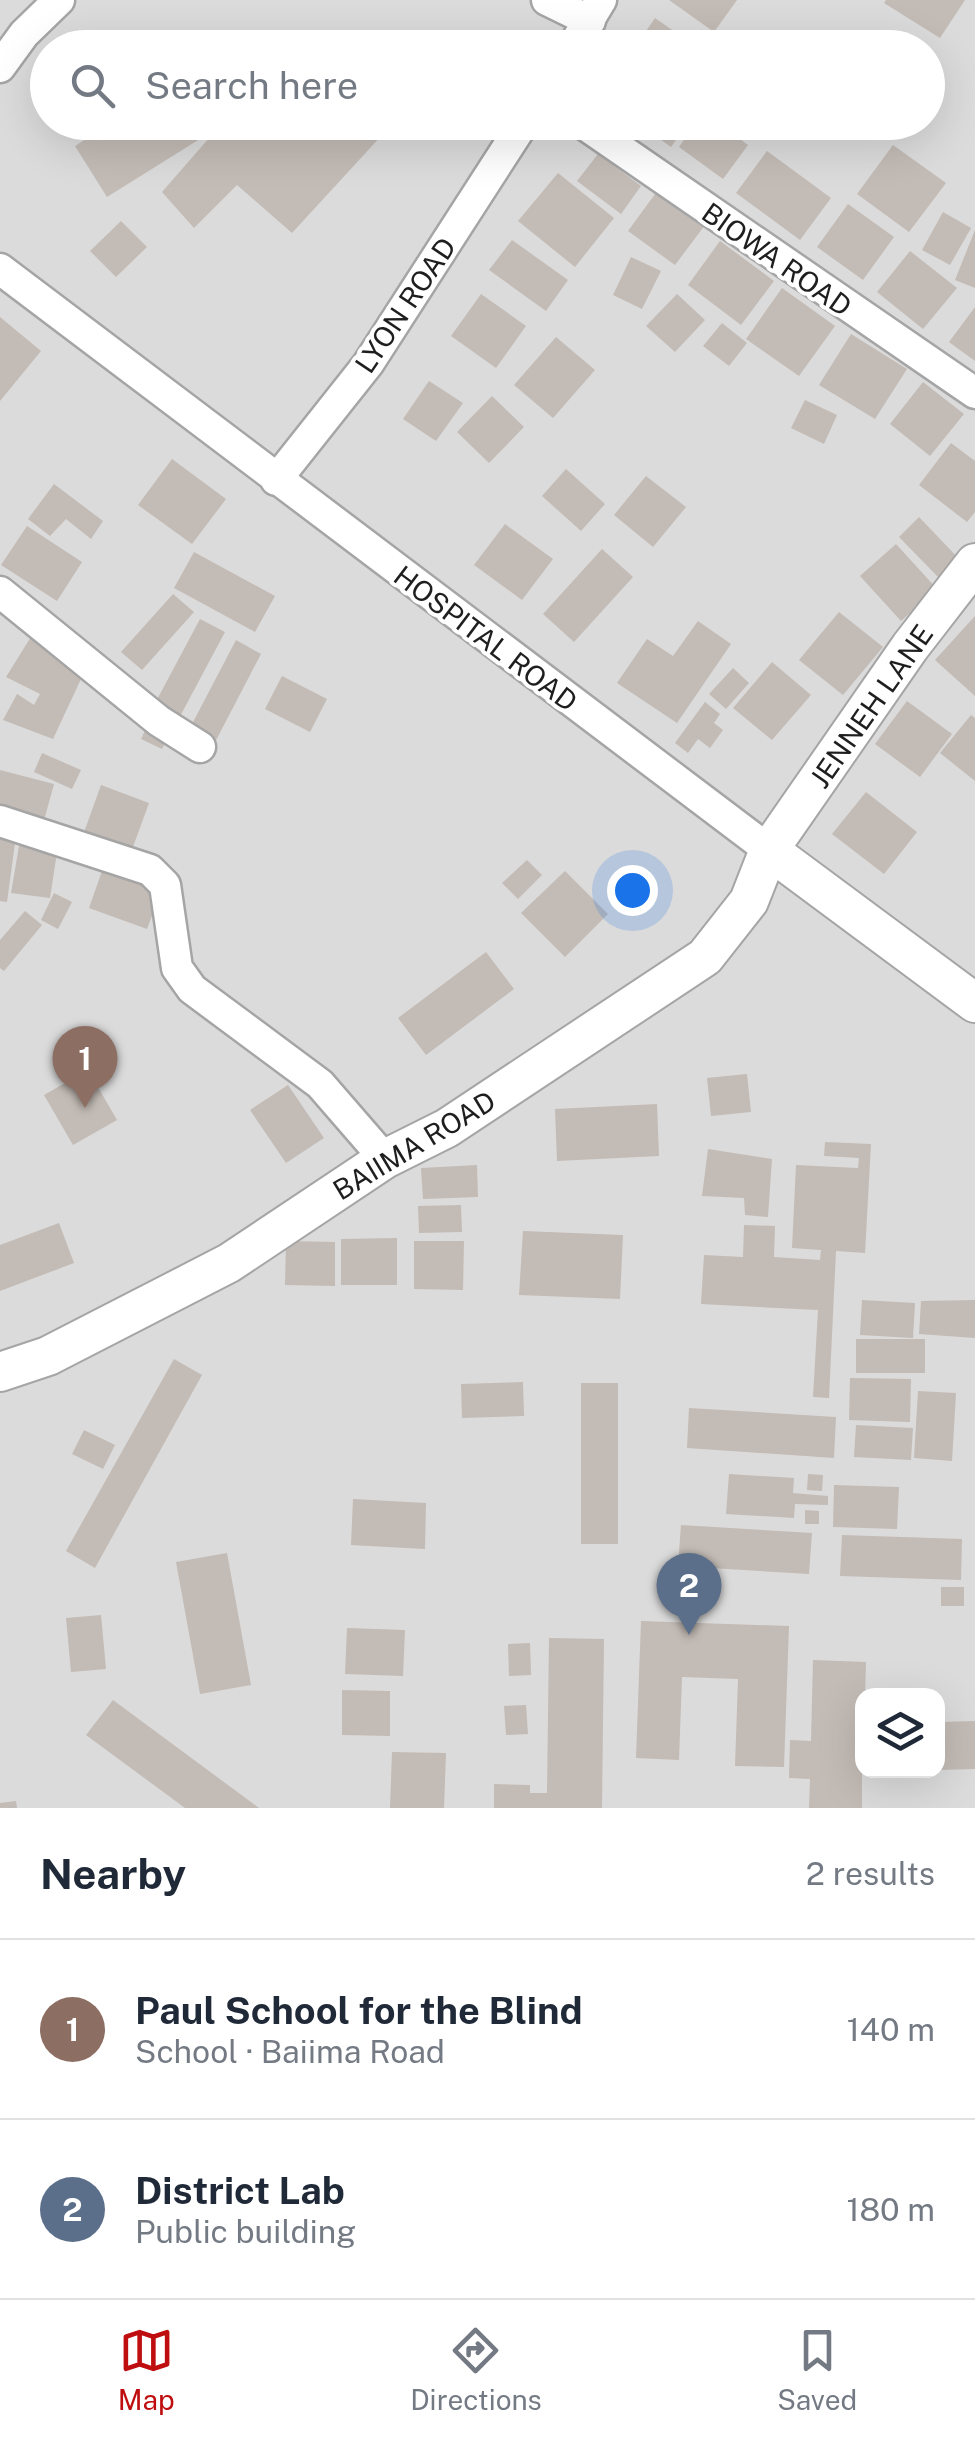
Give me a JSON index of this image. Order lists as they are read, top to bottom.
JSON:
{
  "streets": {
    "street": [
      "BIOWA ROAD",
      "LYON ROAD",
      "HOSPITAL ROAD",
      "JENNEH LANE",
      "BAIIMA ROAD"
    ]
  },
  "crossings": [
    ["LYON ROAD", "HOSPITAL ROAD"],
    ["HOSPITAL ROAD", "JENNEH LANE"],
    ["HOSPITAL ROAD", "BAIIMA ROAD"],
    ["JENNEH LANE", "BAIIMA ROAD"]
  ],
  "page": {
    "search": "Search here",
    "pins": ["1", "2"],
    "heading": ["Nearby", "2 results"],
    "list": [
      {
        "mark": "1",
        "name": "Paul School for the Blind",
        "note": "School · Baiima Road",
        "value": "140 m"
      },
      {
        "mark": "2",
        "name": "District Lab",
        "note": "Public building",
        "value": "180 m"
      }
    ],
    "nav": ["Map", "Directions", "Saved"]
  }
}
